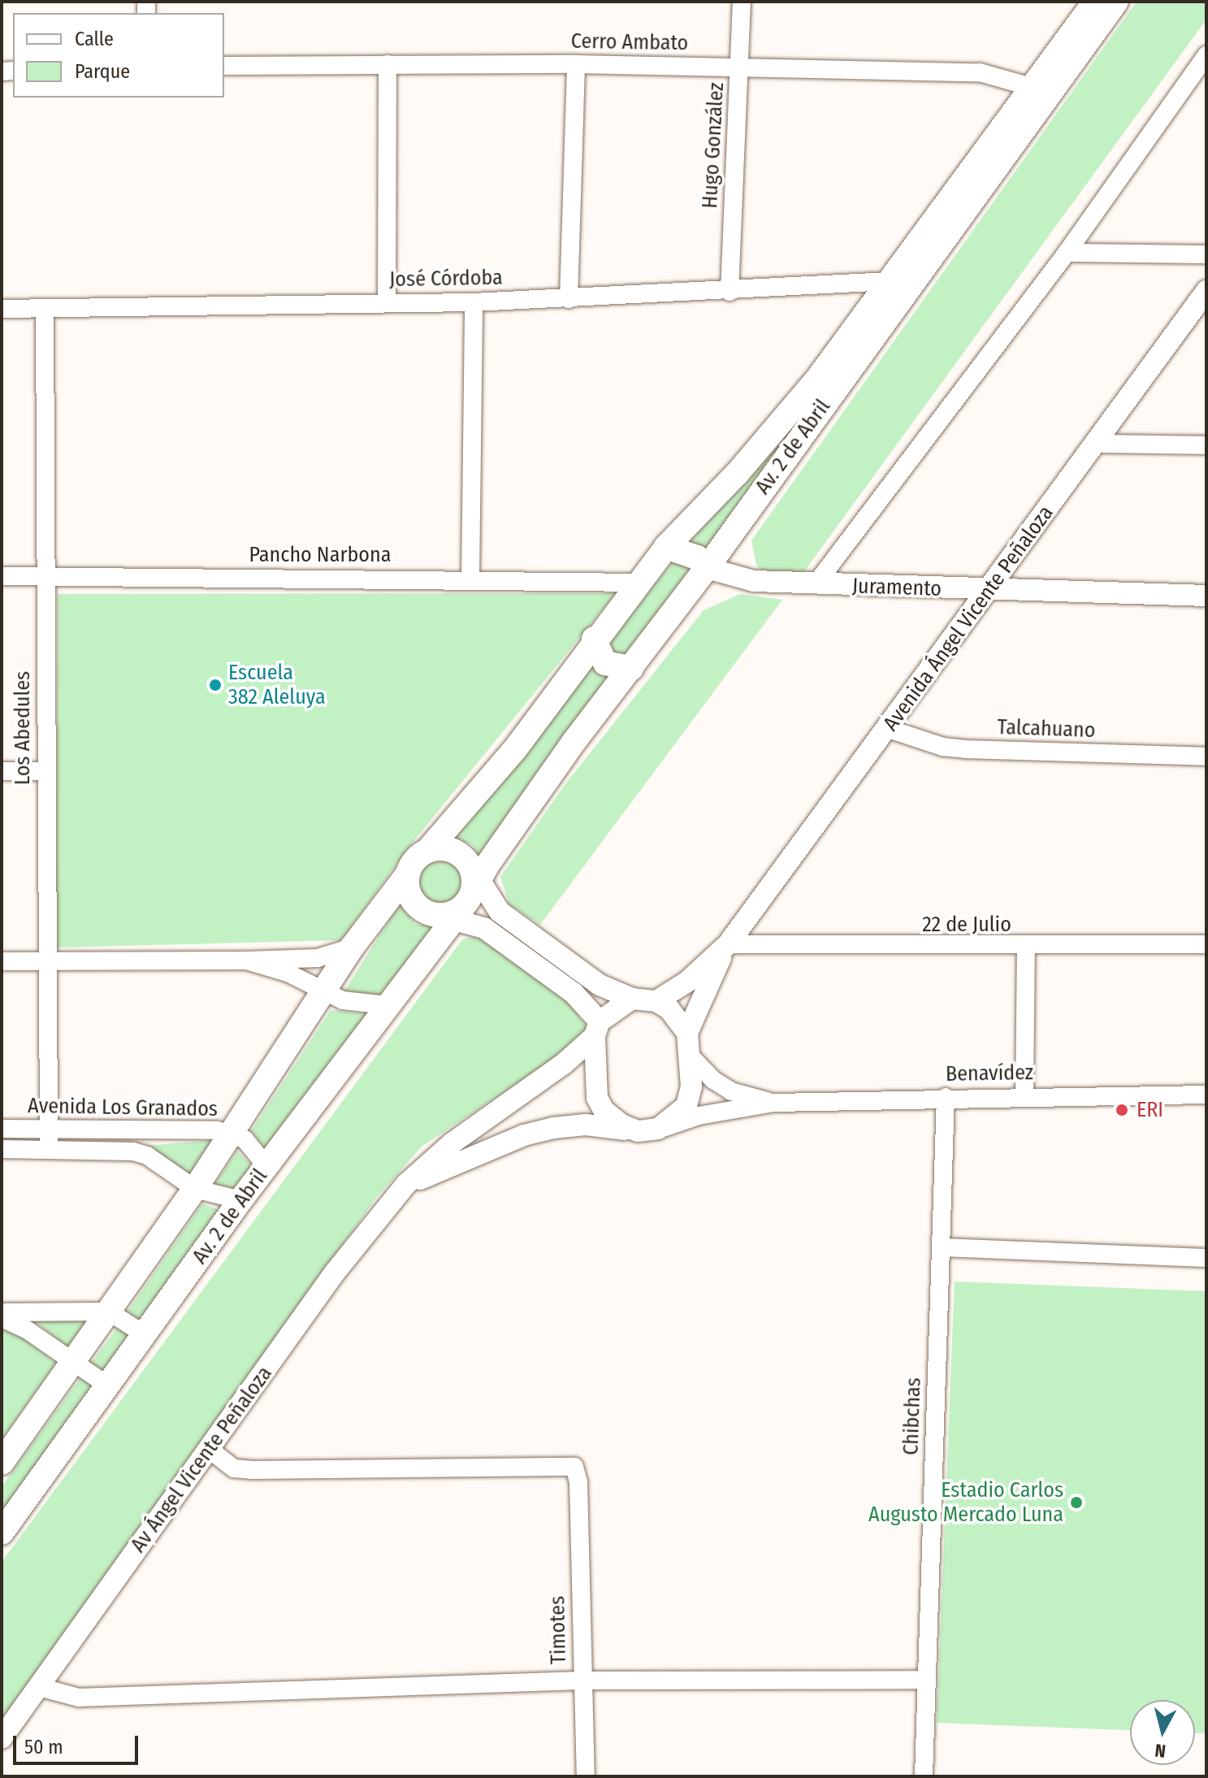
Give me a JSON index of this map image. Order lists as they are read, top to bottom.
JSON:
{
  "streets": {
    "main road": ["Av. 2 de Abril"],
    "street": [
      "Cerro Ambato",
      "Hugo González",
      "José Córdoba",
      "Pancho Narbona",
      "Juramento",
      "Avenida Ángel Vicente Peñaloza",
      "Los Abedules",
      "Talcahuano",
      "22 de Julio",
      "Benavídez",
      "Avenida Los Granados",
      "Chibchas",
      "Av Ángel Vicente Peñaloza",
      "Timotes"
    ]
  },
  "crossings": [
    ["Cerro Ambato", "Hugo González"],
    ["Cerro Ambato", "Av. 2 de Abril"],
    ["Hugo González", "José Córdoba"],
    ["José Córdoba", "Av. 2 de Abril"],
    ["José Córdoba", "Los Abedules"],
    ["Av. 2 de Abril", "Pancho Narbona"],
    ["Av. 2 de Abril", "Juramento"],
    ["Av. 2 de Abril", "Avenida Los Granados"],
    ["Pancho Narbona", "Los Abedules"],
    ["Juramento", "Avenida Ángel Vicente Peñaloza"],
    ["Avenida Ángel Vicente Peñaloza", "Talcahuano"],
    ["Avenida Ángel Vicente Peñaloza", "22 de Julio"],
    ["Avenida Ángel Vicente Peñaloza", "Benavídez"],
    ["Los Abedules", "Avenida Los Granados"],
    ["Benavídez", "Chibchas"],
    ["Av Ángel Vicente Peñaloza", "Timotes"]
  ],
  "places": ["Escuela 382 Aleluya", "ERI", "Estadio Carlos Augusto Mercado Luna"],
  "legend": ["Calle", "Parque"],
  "scale_bar": "50 m",
  "north": "bottom"
}
